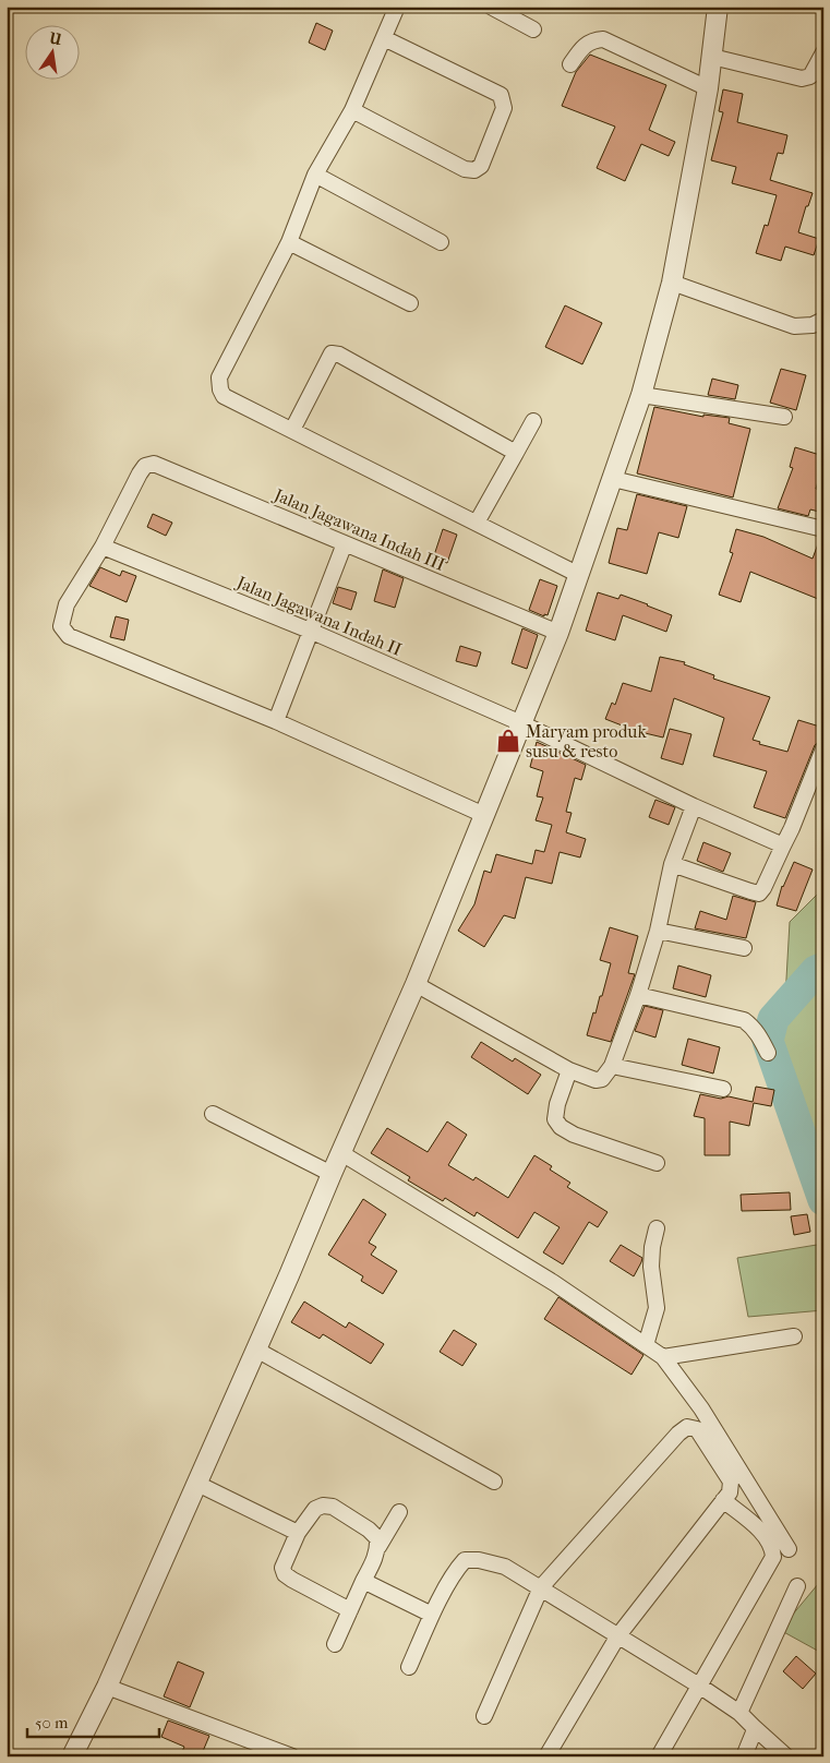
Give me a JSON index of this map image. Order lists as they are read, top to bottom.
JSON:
{
  "streets": {
    "street": ["Jalan Jagawana Indah III", "Jalan Jagawana Indah II"]
  },
  "crossings": [
    ["Jalan Jagawana Indah III", "Jalan Jagawana Indah II"]
  ],
  "places": {
    "shop": ["Maryam produk susu & resto"]
  },
  "scale_bar": "50 m",
  "north": "top"
}
